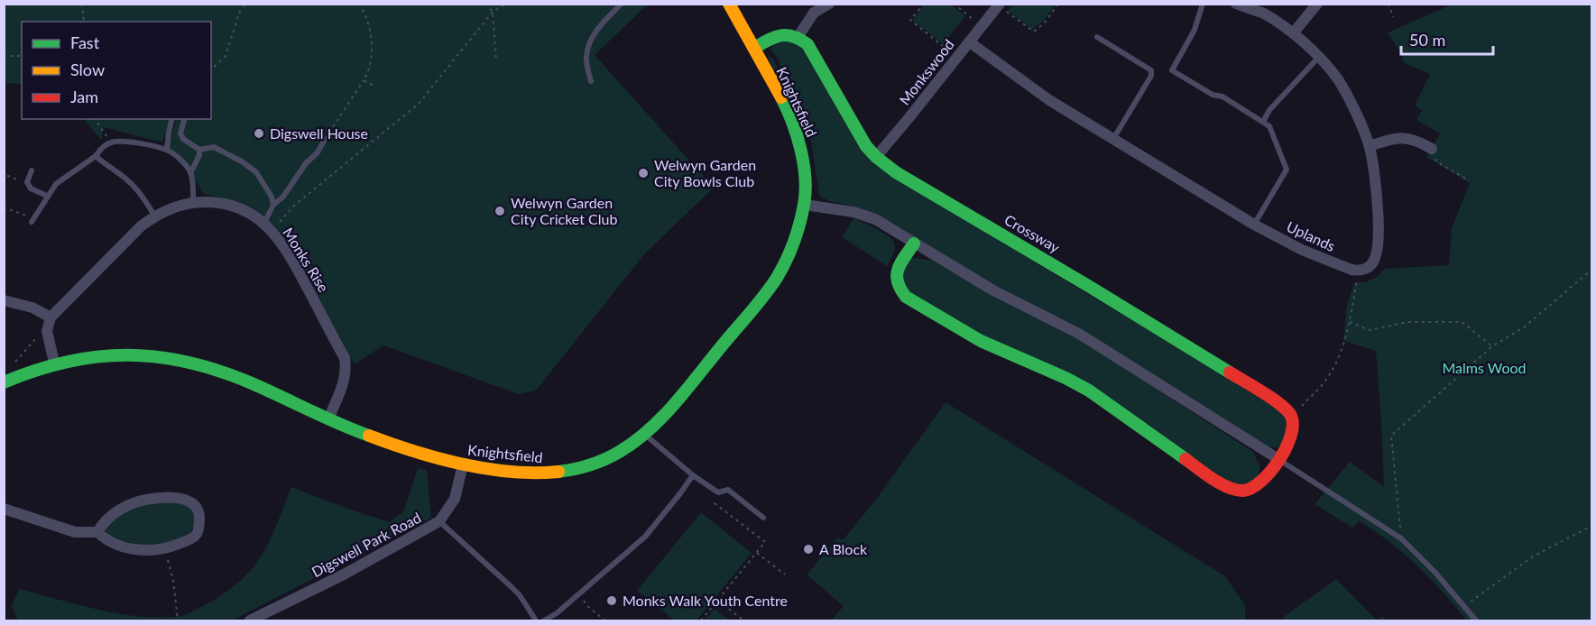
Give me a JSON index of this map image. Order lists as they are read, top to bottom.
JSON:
{
  "streets": {
    "street": [
      "Monkswood",
      "Knightsfield",
      "Crossway",
      "Uplands",
      "Monks Rise",
      "Digswell Park Road"
    ]
  },
  "crossings": [
    ["Monkswood", "Crossway"],
    ["Monkswood", "Uplands"],
    ["Knightsfield", "Monks Rise"],
    ["Knightsfield", "Digswell Park Road"]
  ],
  "parks": ["Malms Wood"],
  "places": [
    "Digswell House",
    "Welwyn Garden City Bowls Club",
    "Welwyn Garden City Cricket Club",
    "A Block",
    "Monks Walk Youth Centre"
  ],
  "legend": ["Fast", "Slow", "Jam"],
  "scale_bar": "50 m"
}
